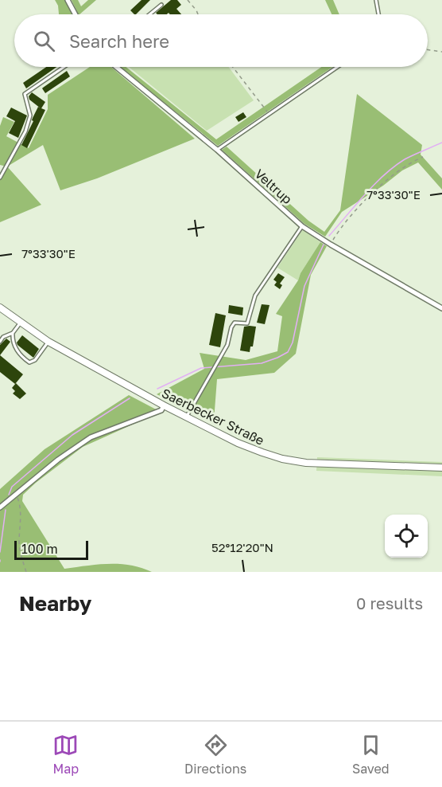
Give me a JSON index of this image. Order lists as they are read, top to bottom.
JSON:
{
  "streets": {
    "main road": ["Saerbecker Straße"],
    "street": ["Veltrup"]
  },
  "scale_bar": "100 m",
  "page": {
    "search": "Search here",
    "scale": "100 m",
    "heading": ["Nearby", "0 results"],
    "nav": ["Map", "Directions", "Saved"]
  },
  "coordinates": ["7°33'30\"E", "52°12'20\"N"]
}
